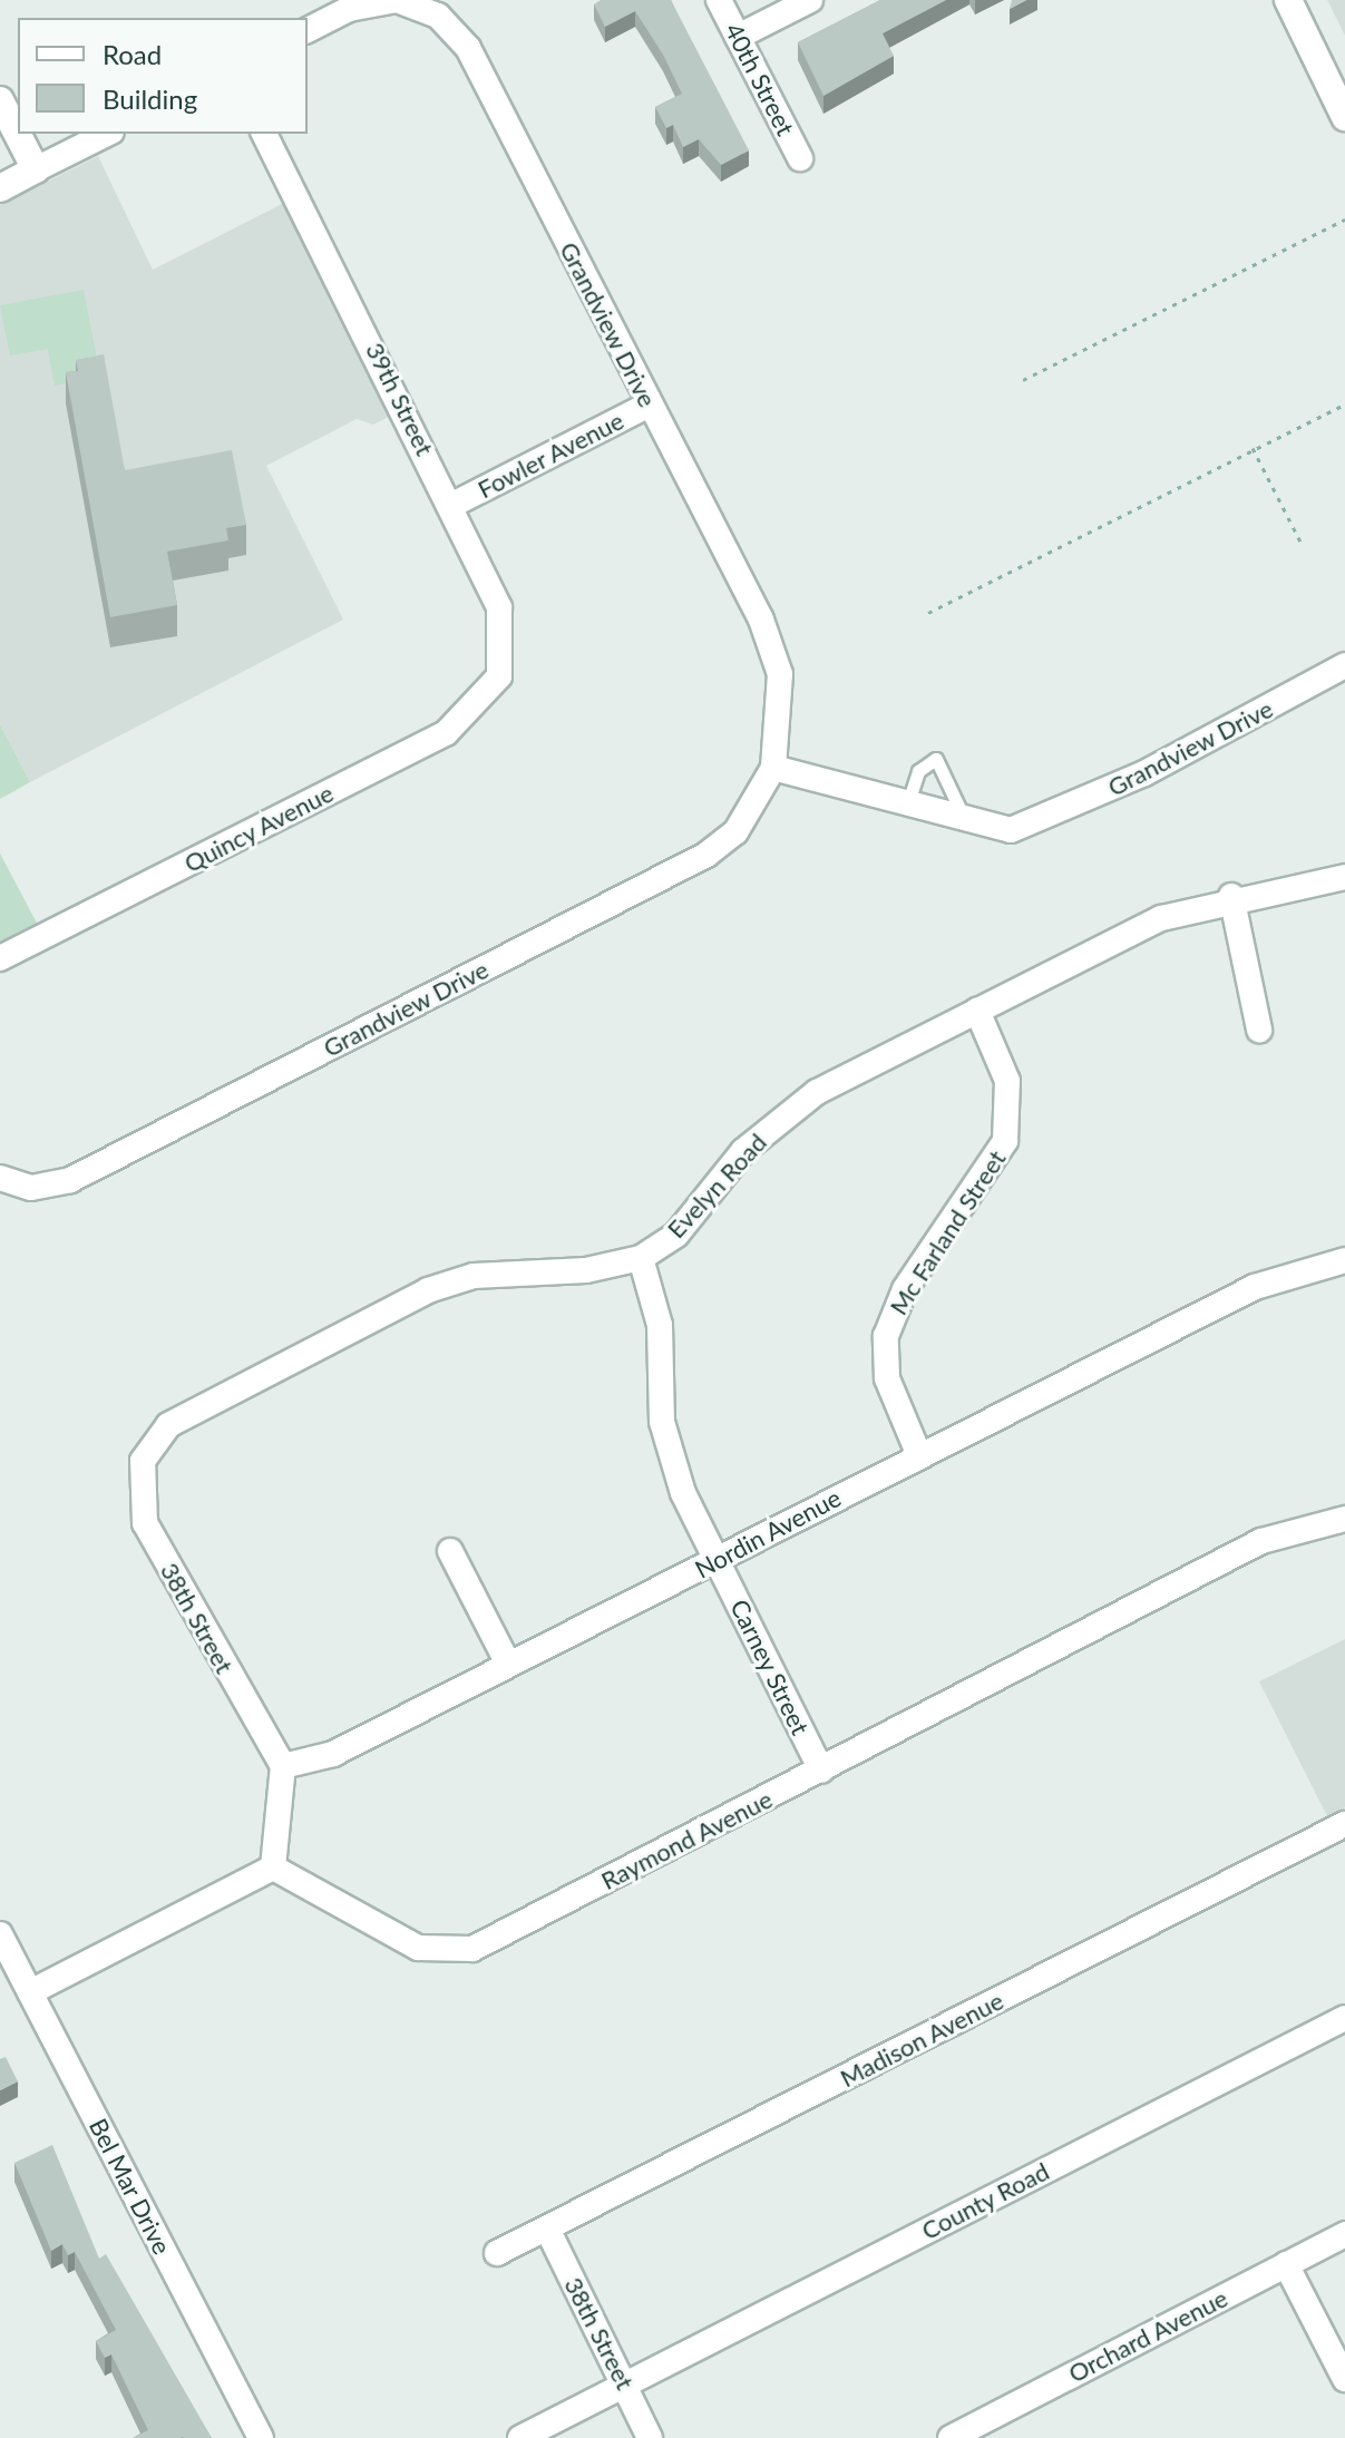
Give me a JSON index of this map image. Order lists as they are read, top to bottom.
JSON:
{
  "streets": {
    "street": [
      "40th Street",
      "Grandview Drive",
      "39th Street",
      "Fowler Avenue",
      "Quincy Avenue",
      "Evelyn Road",
      "Mc Farland Street",
      "Nordin Avenue",
      "38th Street",
      "Carney Street",
      "Raymond Avenue",
      "Madison Avenue",
      "Bel Mar Drive",
      "County Road",
      "Orchard Avenue"
    ]
  },
  "crossings": [
    ["Grandview Drive", "Fowler Avenue"],
    ["39th Street", "Fowler Avenue"],
    ["39th Street", "Quincy Avenue"],
    ["Evelyn Road", "Mc Farland Street"],
    ["Evelyn Road", "38th Street"],
    ["Evelyn Road", "Carney Street"],
    ["Mc Farland Street", "Nordin Avenue"],
    ["Nordin Avenue", "38th Street"],
    ["Nordin Avenue", "Carney Street"],
    ["38th Street", "Madison Avenue"],
    ["38th Street", "County Road"],
    ["Carney Street", "Raymond Avenue"]
  ],
  "legend": ["Road", "Building"]
}
